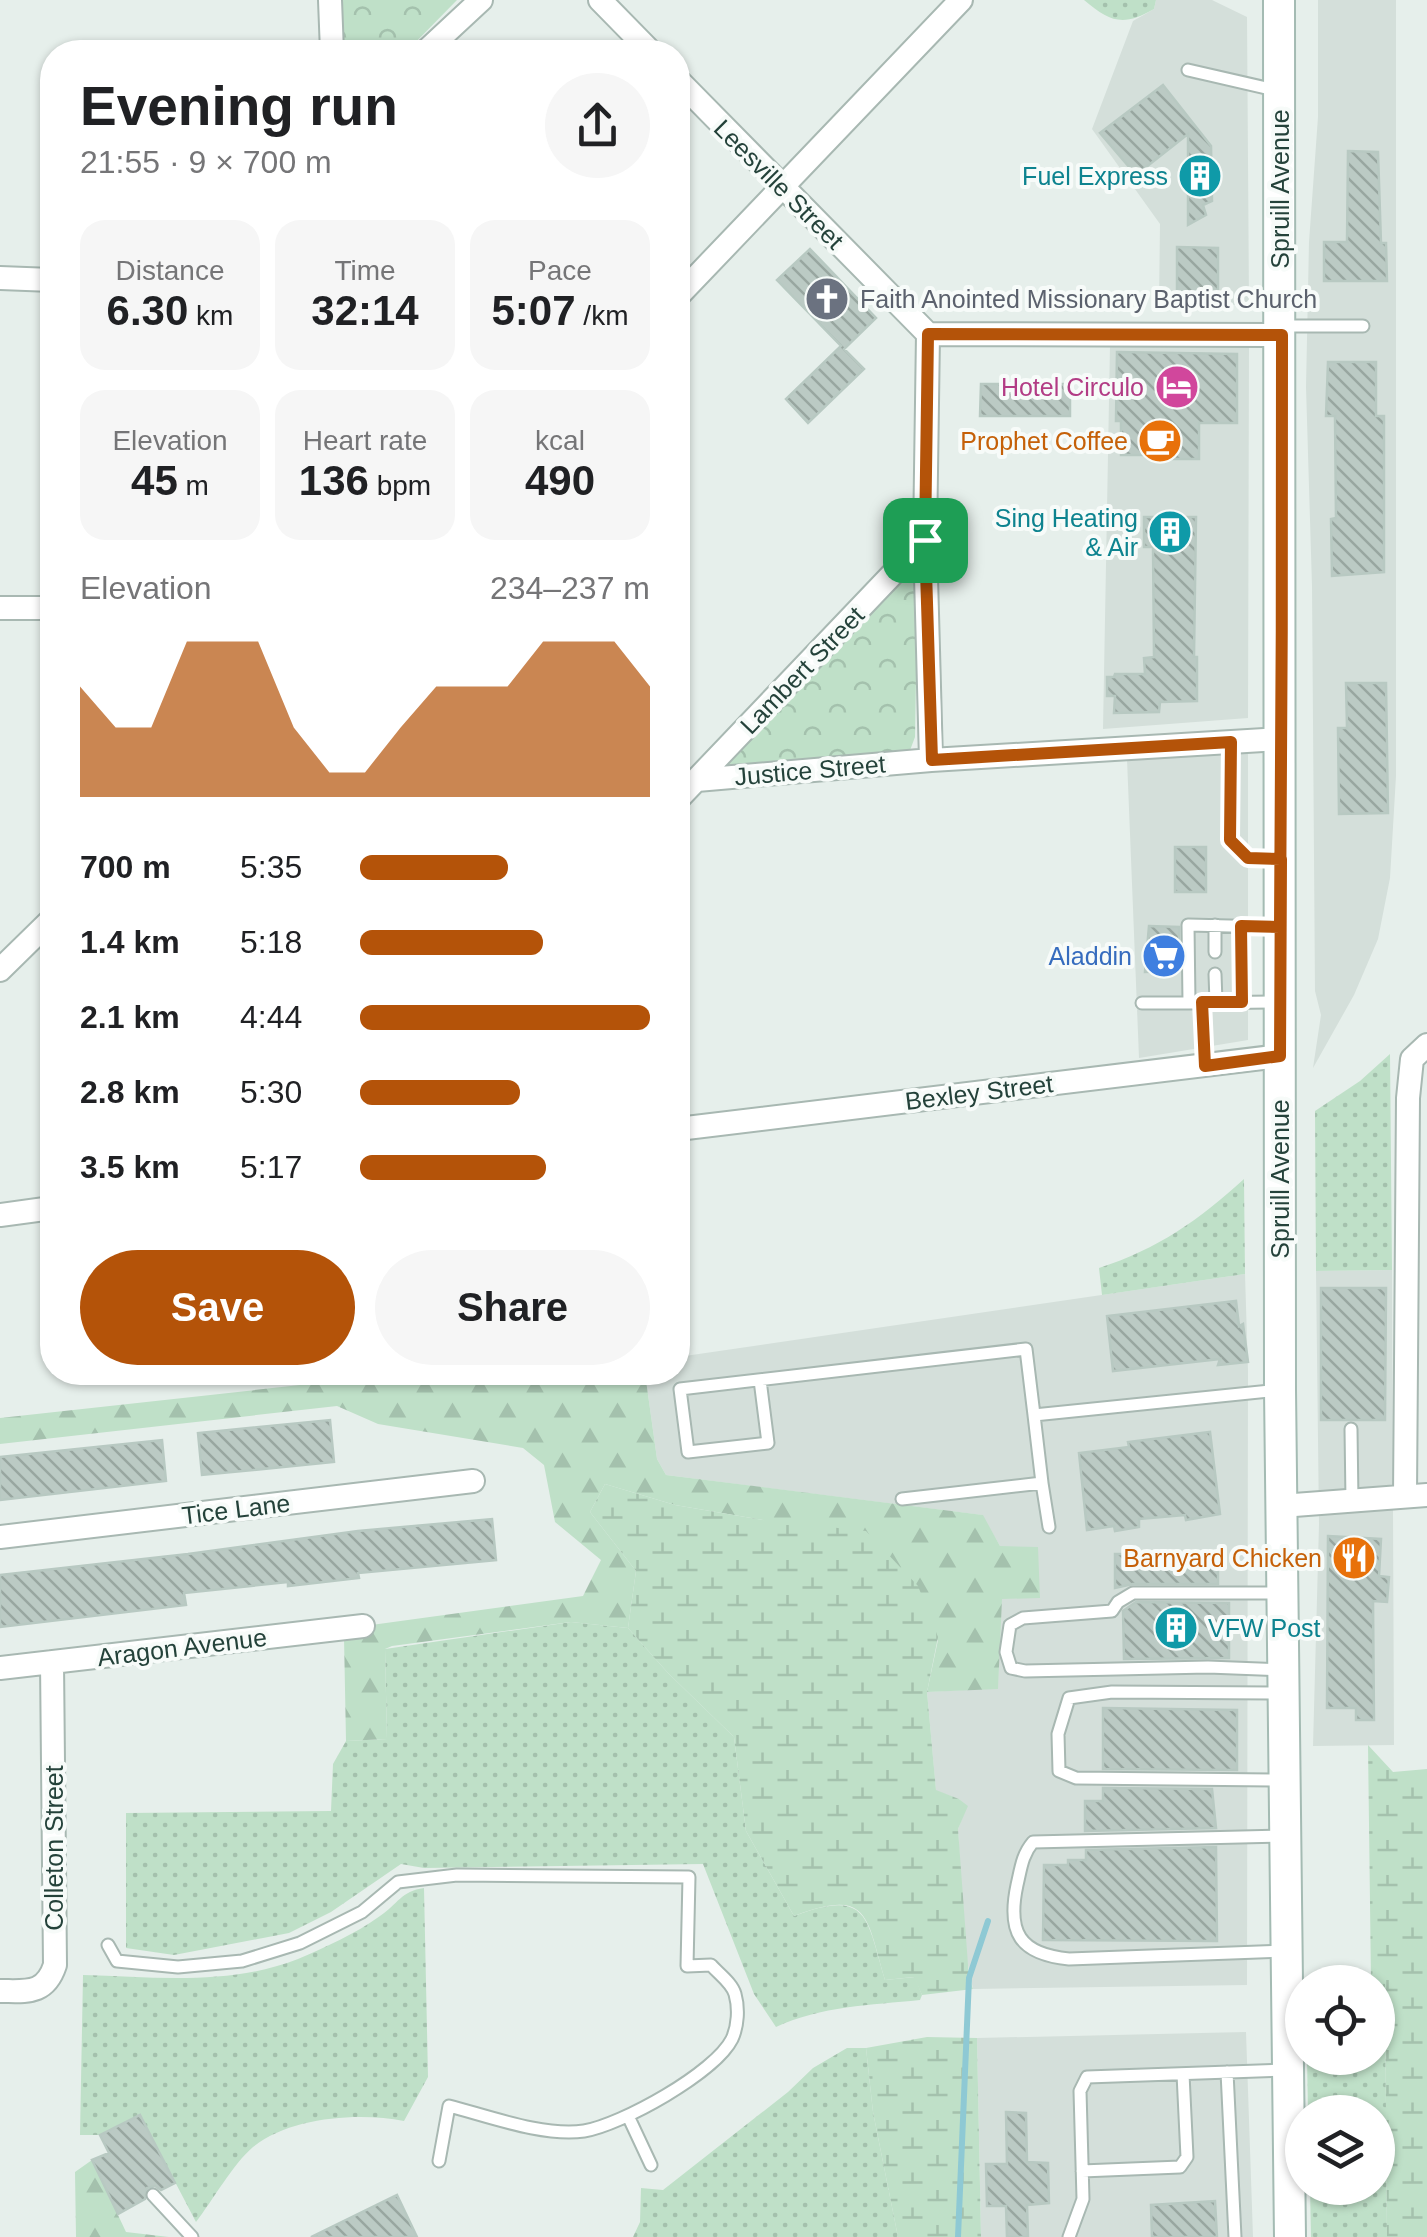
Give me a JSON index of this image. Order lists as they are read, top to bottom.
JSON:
{
  "streets": {
    "street": [
      "Leesville Street",
      "Spruill Avenue",
      "Lambert Street",
      "Justice Street",
      "Bexley Street",
      "Tice Lane",
      "Aragon Avenue",
      "Colleton Street"
    ]
  },
  "crossings": [
    ["Spruill Avenue", "Justice Street"],
    ["Spruill Avenue", "Bexley Street"],
    ["Lambert Street", "Justice Street"],
    ["Aragon Avenue", "Colleton Street"]
  ],
  "places": {
    "building": ["Fuel Express", "Sing Heating & Air", "VFW Post"],
    "church": ["Faith Anointed Missionary Baptist Church"],
    "hotel": ["Hotel Circulo"],
    "cafe": ["Prophet Coffee"],
    "supermarket": ["Aladdin"],
    "restaurant": ["Barnyard Chicken"]
  },
  "page": {
    "heading": ["Evening run", "21:55 · 9 × 700 m"],
    "stats": [
      ["Distance", "6.30 km"],
      ["Time", "32:14"],
      ["Pace", "5:07 /km"],
      ["Elevation", "45 m"],
      ["Heart rate", "136 bpm"],
      ["kcal", "490"]
    ],
    "chart": ["Elevation", "234–237 m"],
    "list": [
      {
        "name": "700 m",
        "note": "5:35"
      },
      {
        "name": "1.4 km",
        "note": "5:18"
      },
      {
        "name": "2.1 km",
        "note": "4:44"
      },
      {
        "name": "2.8 km",
        "note": "5:30"
      },
      {
        "name": "3.5 km",
        "note": "5:17"
      }
    ],
    "buttons": ["Save", "Share"]
  }
}
